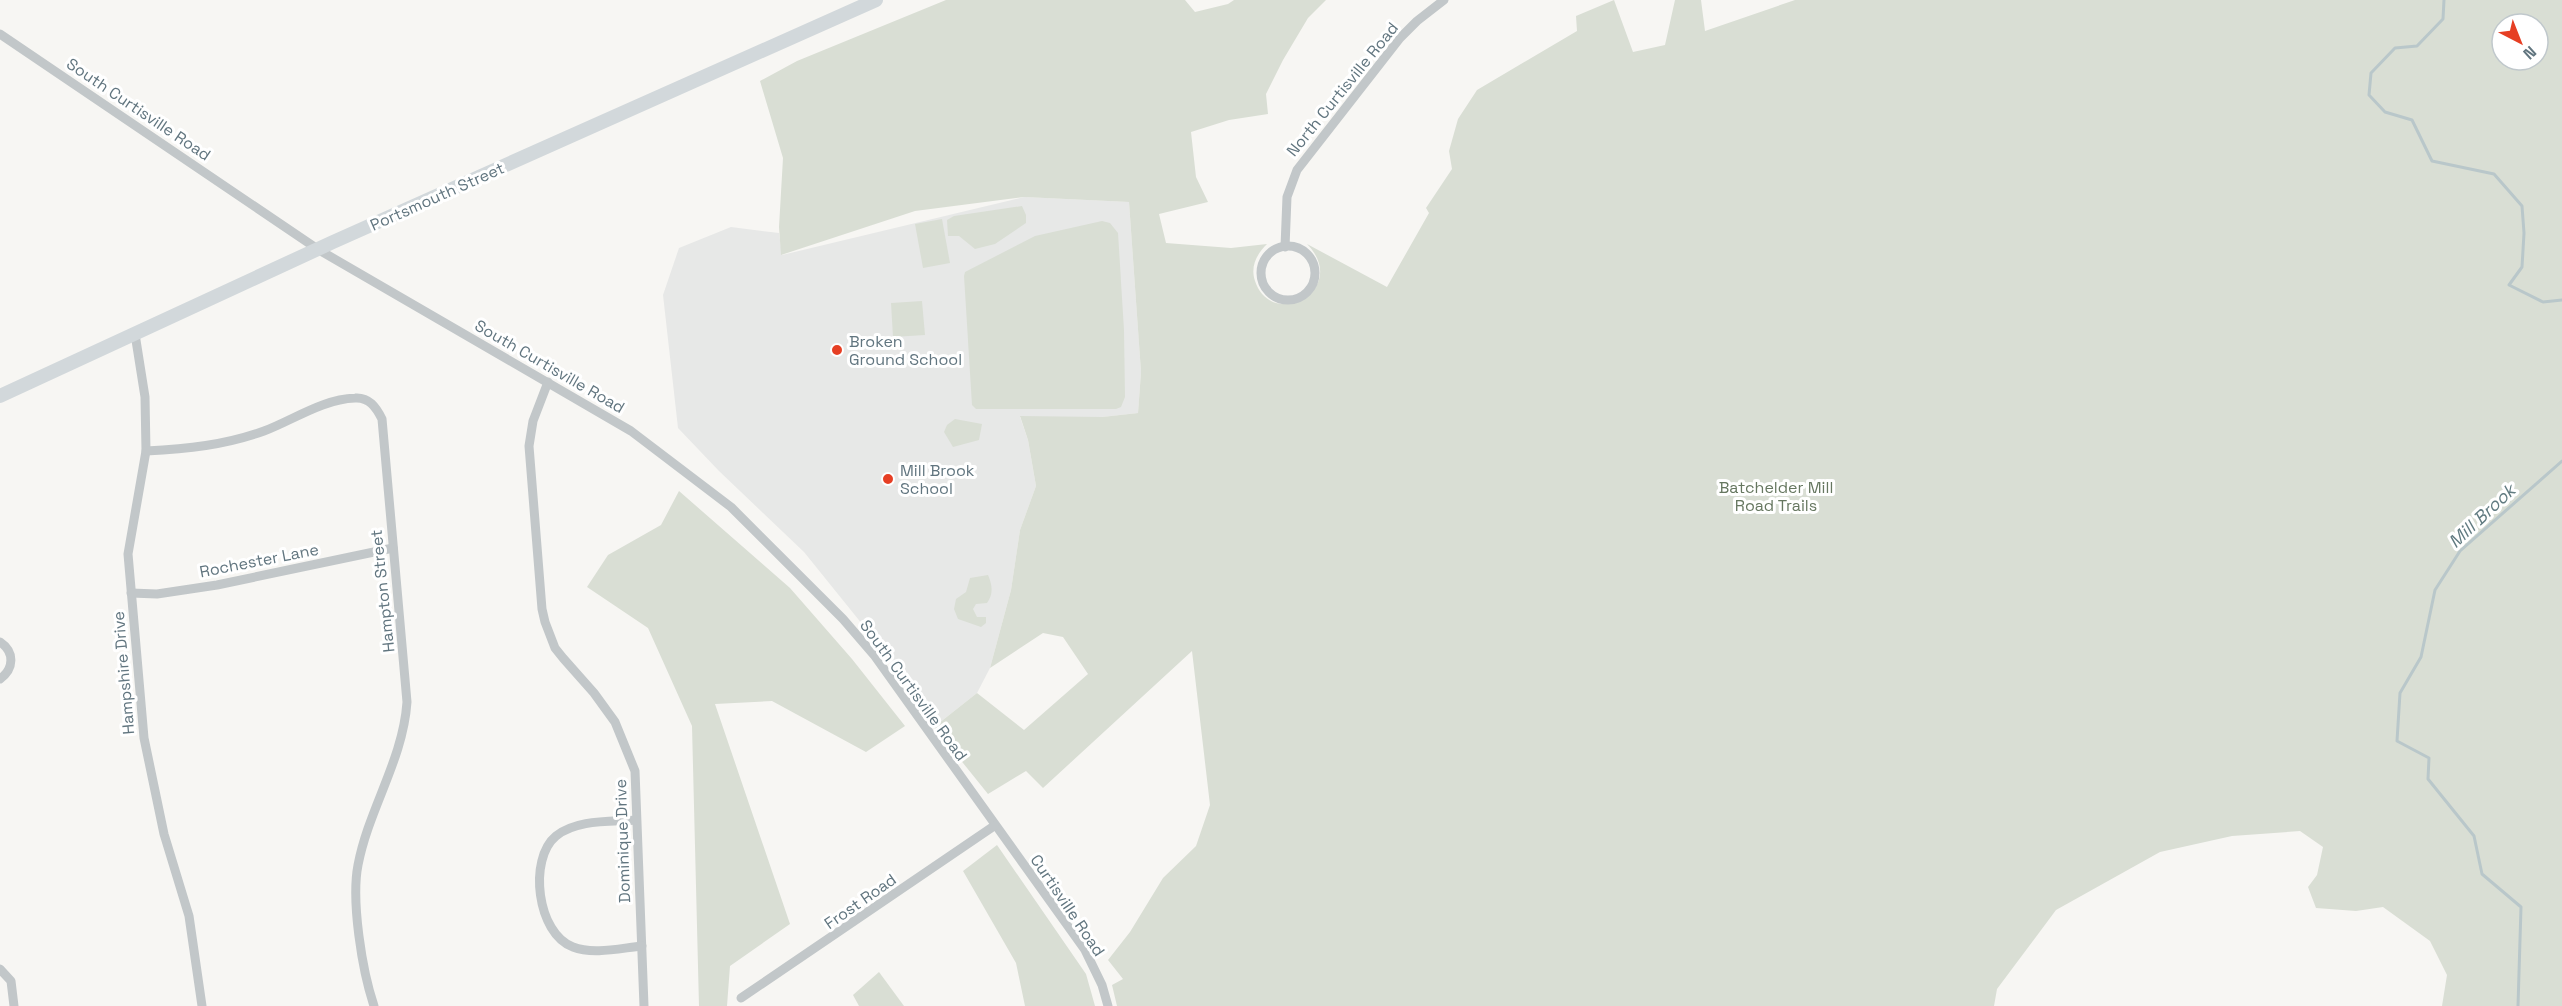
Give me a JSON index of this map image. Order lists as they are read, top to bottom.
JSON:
{
  "streets": {
    "street": [
      "North Curtisville Road",
      "South Curtisville Road",
      "Portsmouth Street",
      "Rochester Lane",
      "Hampton Street",
      "Hampshire Drive",
      "Dominique Drive",
      "Frost Road",
      "Curtisville Road"
    ]
  },
  "crossings": [
    ["South Curtisville Road", "Portsmouth Street"],
    ["South Curtisville Road", "Dominique Drive"],
    ["South Curtisville Road", "Frost Road"],
    ["South Curtisville Road", "Curtisville Road"],
    ["Portsmouth Street", "Hampshire Drive"],
    ["Rochester Lane", "Hampton Street"],
    ["Rochester Lane", "Hampshire Drive"],
    ["Hampton Street", "Hampshire Drive"],
    ["Frost Road", "Curtisville Road"]
  ],
  "water": ["Mill Brook"],
  "parks": ["Batchelder Mill Road Trails"],
  "places": ["Broken Ground School", "Mill Brook School"],
  "north": "bottom right"
}
